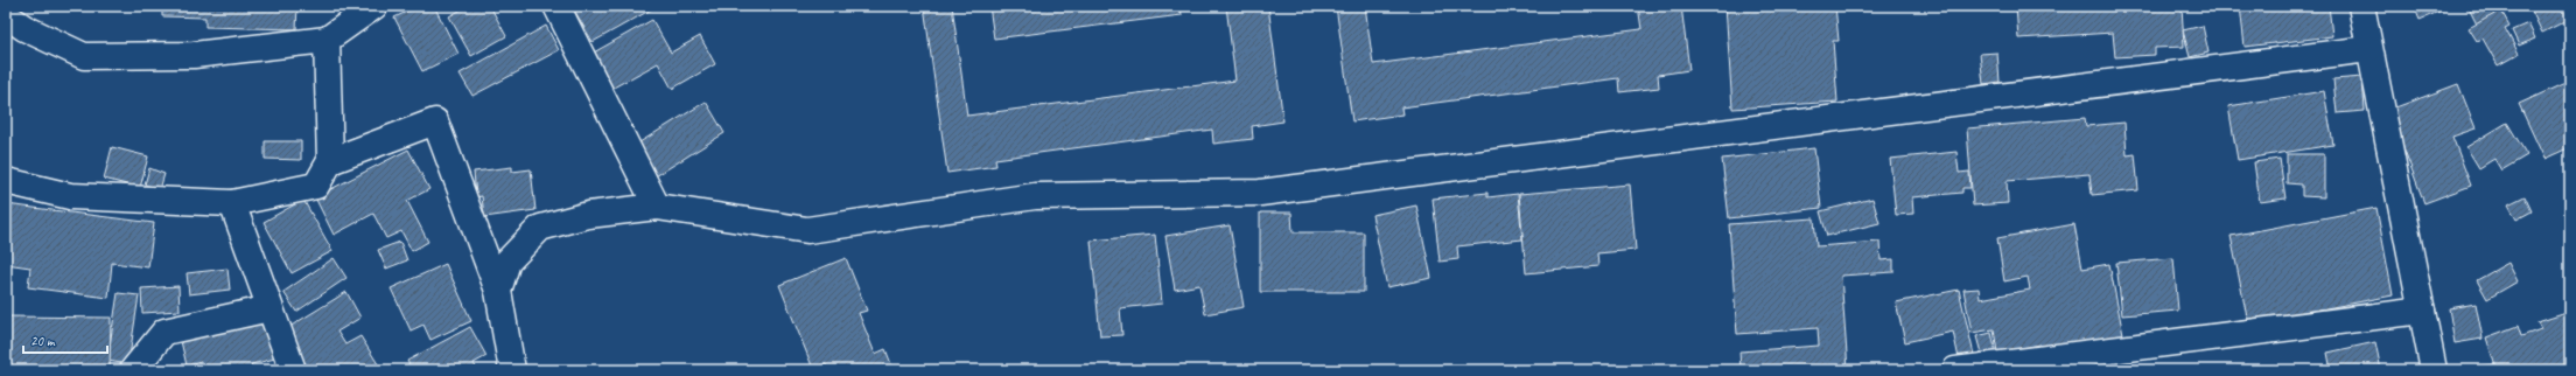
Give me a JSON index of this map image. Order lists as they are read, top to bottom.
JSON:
{
  "scale_bar": "20 m"
}
